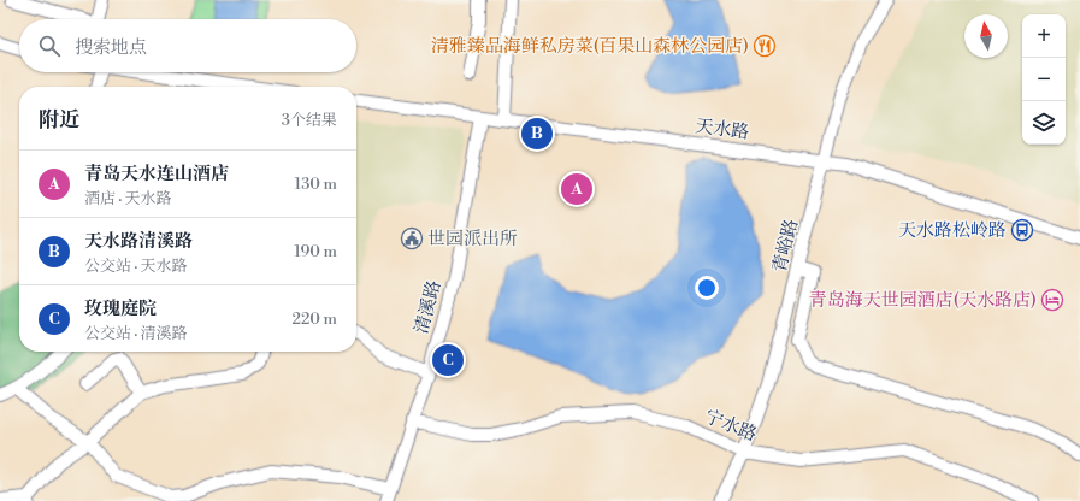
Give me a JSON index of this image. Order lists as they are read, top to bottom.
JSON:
{
  "streets": {
    "street": [
      "天水路",
      "青峪路",
      "清溪路",
      "宁水路"
    ]
  },
  "crossings": [
    ["天水路", "青峪路"],
    ["天水路", "清溪路"],
    ["青峪路", "宁水路"],
    ["清溪路", "宁水路"]
  ],
  "places": {
    "restaurant": ["清雅臻品海鲜私房菜(百果山森林公园店)"],
    "bus stop": ["天水路松岭路"],
    "public building": ["世园派出所"],
    "hotel": ["青岛海天世园酒店(天水路店)"]
  },
  "north": "top",
  "page": {
    "map_buttons": ["+", "−"],
    "search": "搜索地点",
    "heading": ["附近", "3个结果"],
    "pins": ["B", "A", "C"],
    "list": [
      {
        "mark": "A",
        "name": "青岛天水连山酒店",
        "note": "酒店 · 天水路",
        "value": "130 m"
      },
      {
        "mark": "B",
        "name": "天水路清溪路",
        "note": "公交站 · 天水路",
        "value": "190 m"
      },
      {
        "mark": "C",
        "name": "玫瑰庭院",
        "note": "公交站 · 清溪路",
        "value": "220 m"
      }
    ]
  }
}
